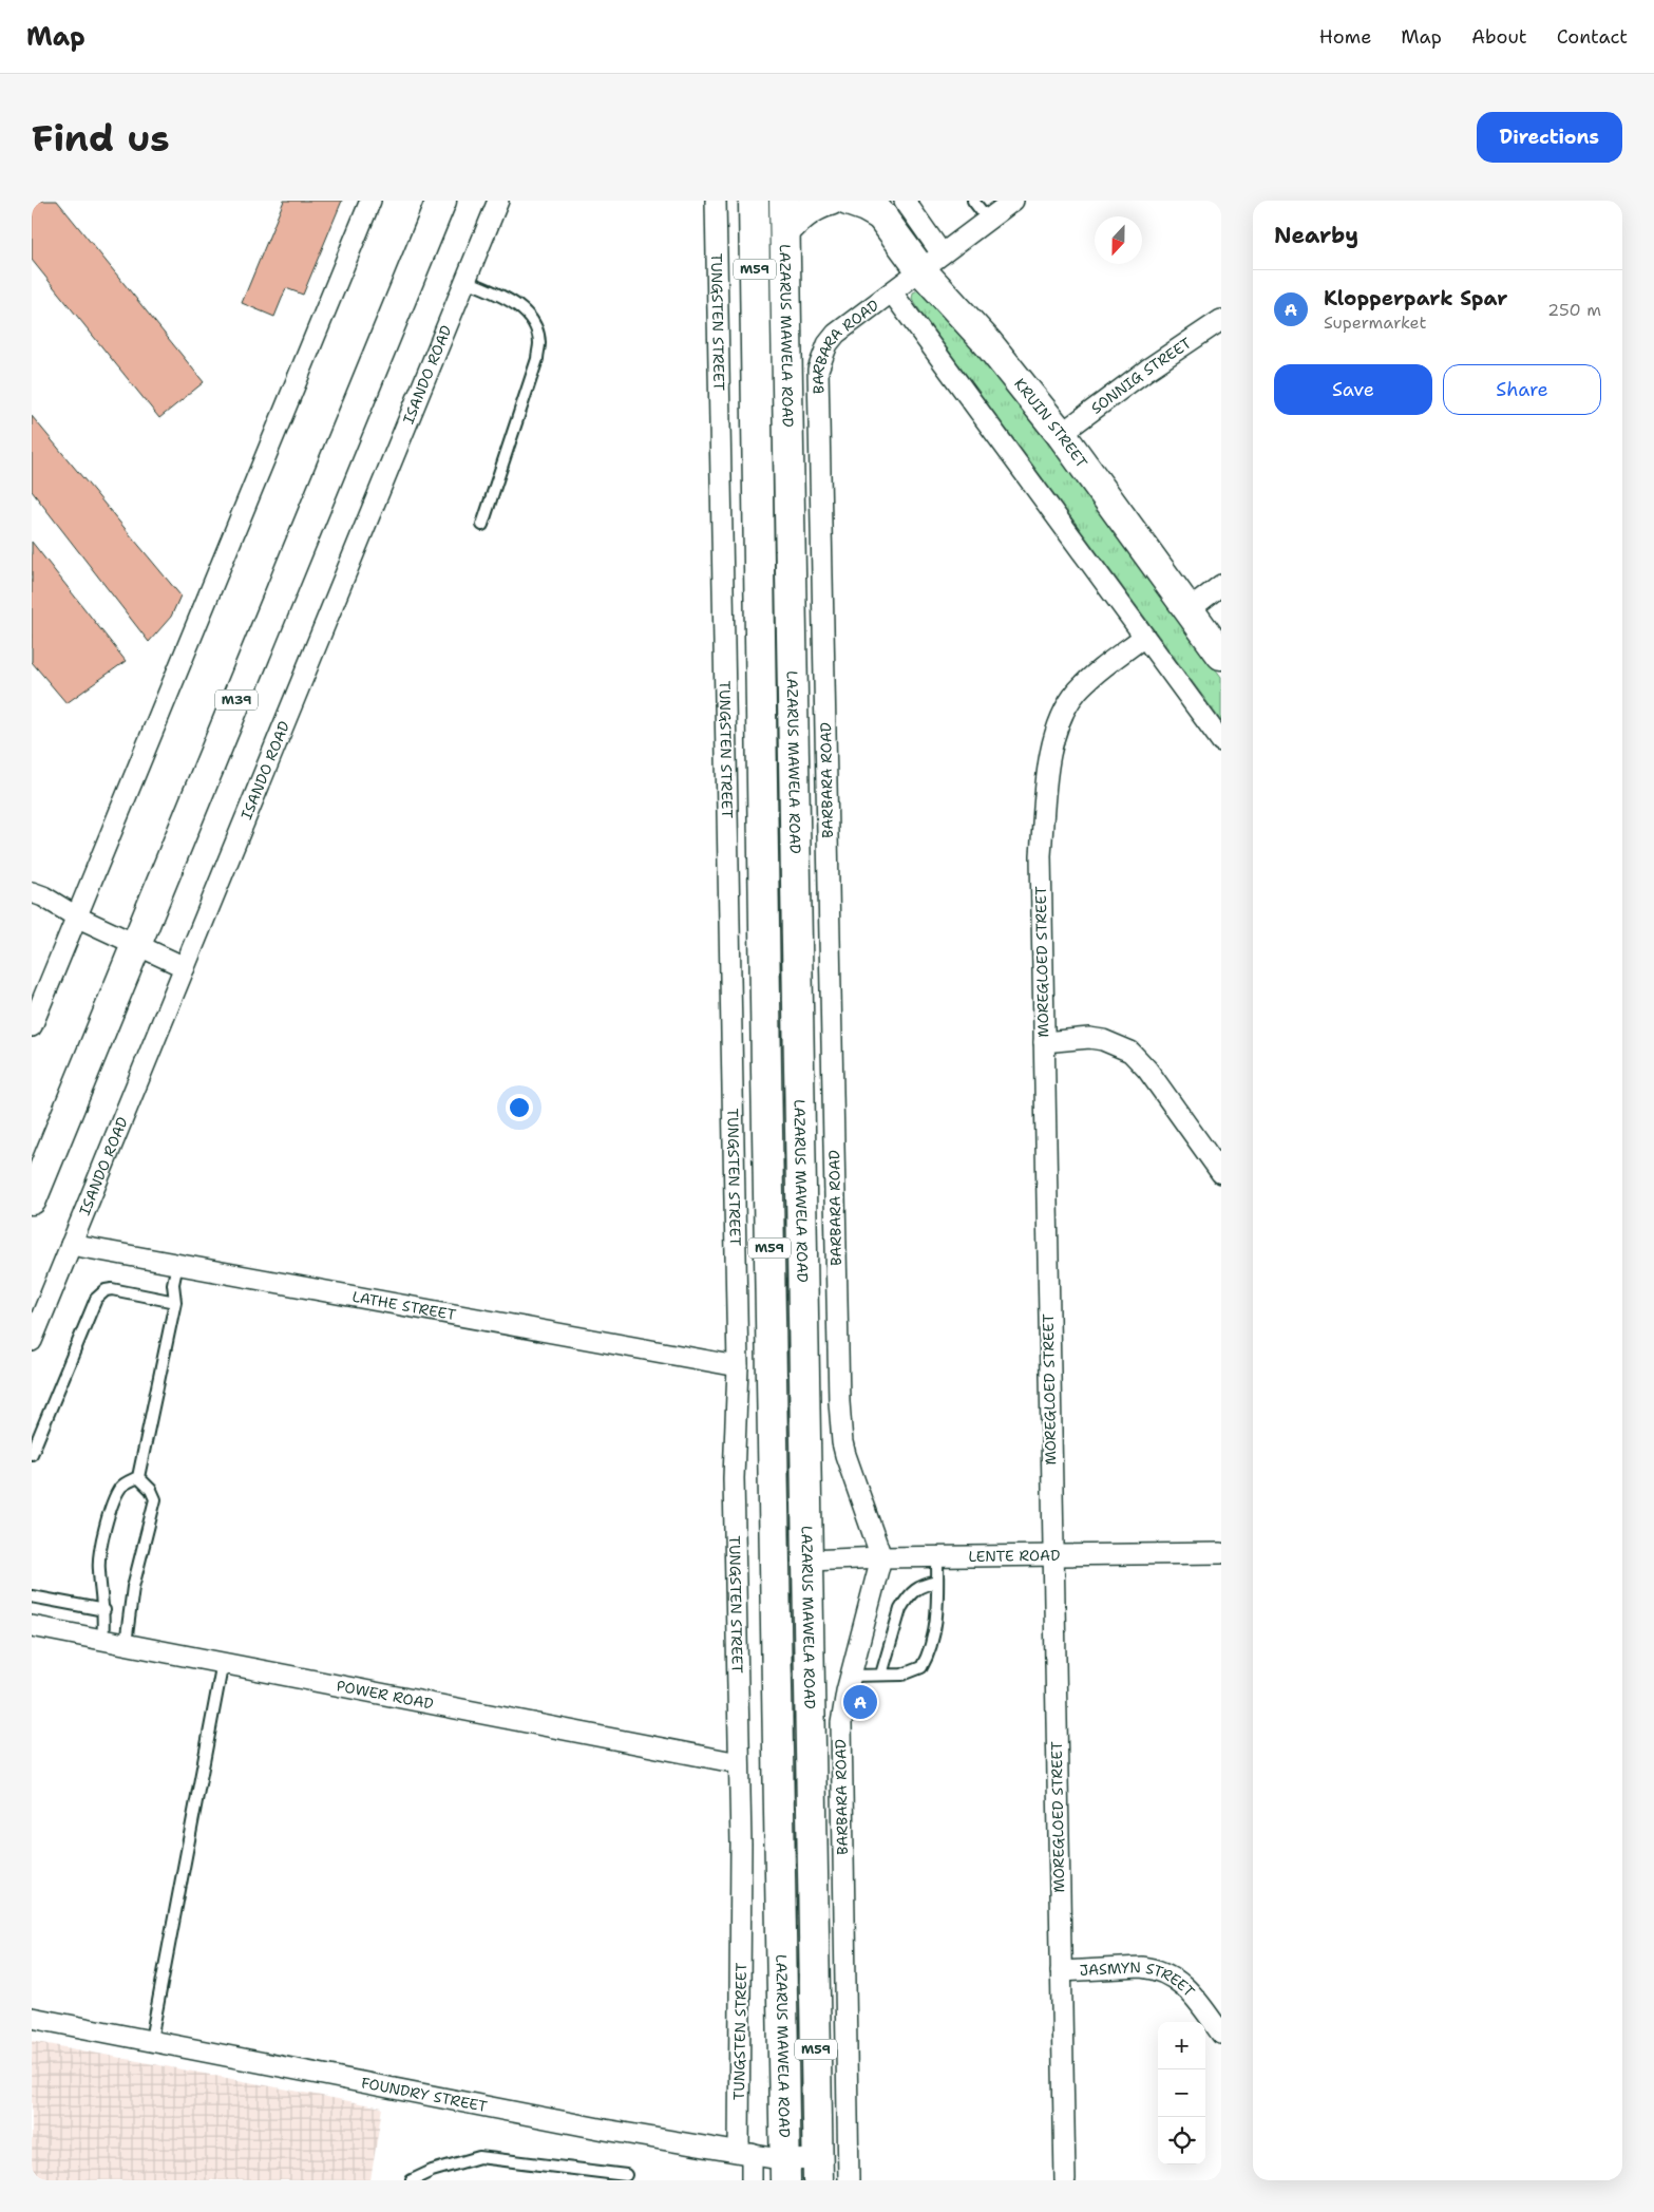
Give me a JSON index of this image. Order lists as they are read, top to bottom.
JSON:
{
  "streets": {
    "main road": [
      "M59",
      "LAZARUS MAWELA ROAD",
      "KRUIN STREET",
      "M39"
    ],
    "street": [
      "TUNGSTEN STREET",
      "BARBARA ROAD",
      "ISANDO ROAD",
      "SONNIG STREET",
      "MOREGLOED STREET",
      "LATHE STREET",
      "LENTE ROAD",
      "POWER ROAD",
      "JASMYN STREET",
      "FOUNDRY STREET"
    ]
  },
  "crossings": [
    ["TUNGSTEN STREET", "LATHE STREET"],
    ["TUNGSTEN STREET", "POWER ROAD"],
    ["TUNGSTEN STREET", "FOUNDRY STREET"],
    ["LAZARUS MAWELA ROAD", "LENTE ROAD"],
    ["LAZARUS MAWELA ROAD", "FOUNDRY STREET"],
    ["BARBARA ROAD", "KRUIN STREET"],
    ["BARBARA ROAD", "LENTE ROAD"],
    ["ISANDO ROAD", "LATHE STREET"],
    ["SONNIG STREET", "KRUIN STREET"],
    ["MOREGLOED STREET", "LENTE ROAD"],
    ["MOREGLOED STREET", "JASMYN STREET"]
  ],
  "north": "bottom",
  "page": {
    "header": "Map",
    "nav": [
      "Home",
      "Map",
      "About",
      "Contact"
    ],
    "buttons": [
      "Directions",
      ["Save", "Share"]
    ],
    "title": "Find us",
    "heading": "Nearby",
    "list": [
      {
        "mark": "A",
        "name": "Klopperpark Spar",
        "note": "Supermarket",
        "value": "250 m"
      }
    ],
    "pins": "A",
    "map_buttons": ["+", "−"]
  }
}
